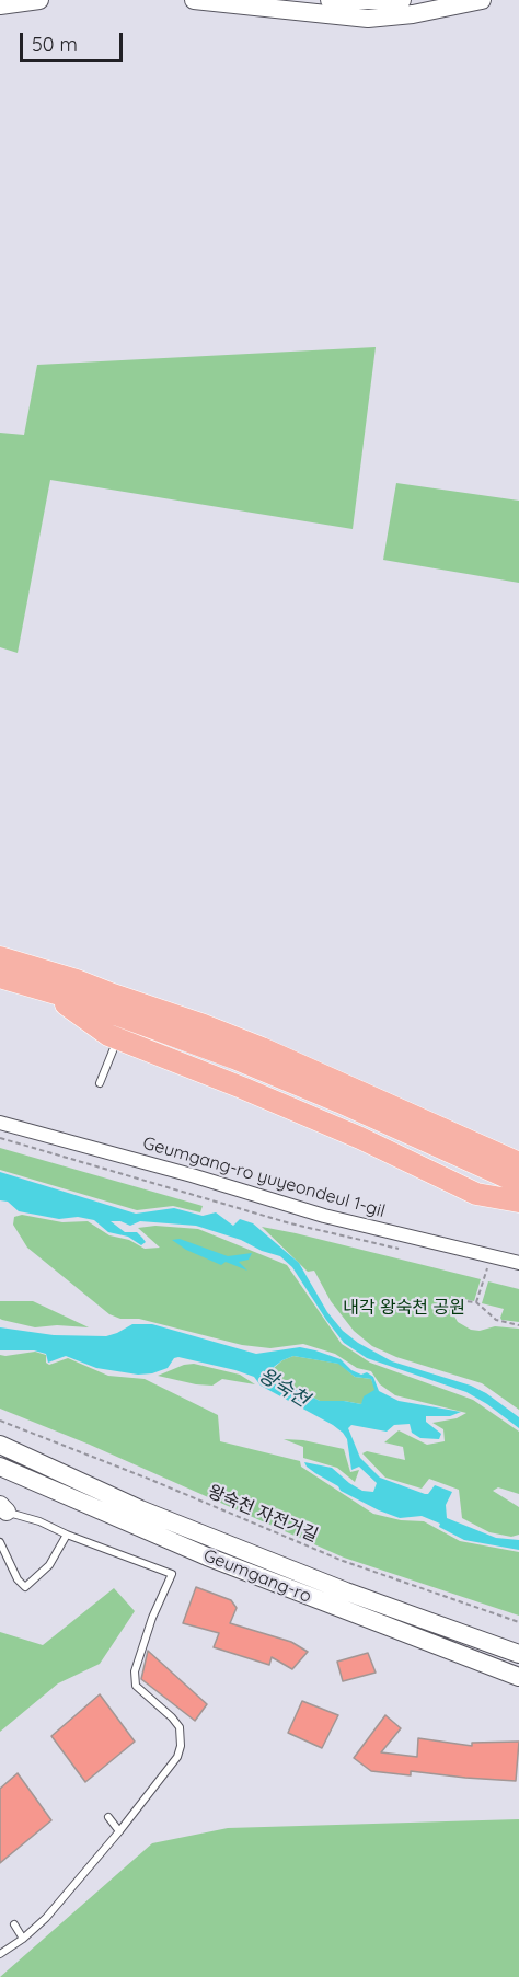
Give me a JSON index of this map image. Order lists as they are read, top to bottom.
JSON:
{
  "streets": {
    "main road": ["Geumgang-ro"],
    "street": ["Geumgang-ro yuyeondeul 1-gil"],
    "path": ["왕숙천 자전거길"]
  },
  "water": ["왕숙천"],
  "parks": ["내각 왕숙천 공원"],
  "scale_bar": "50 m"
}
